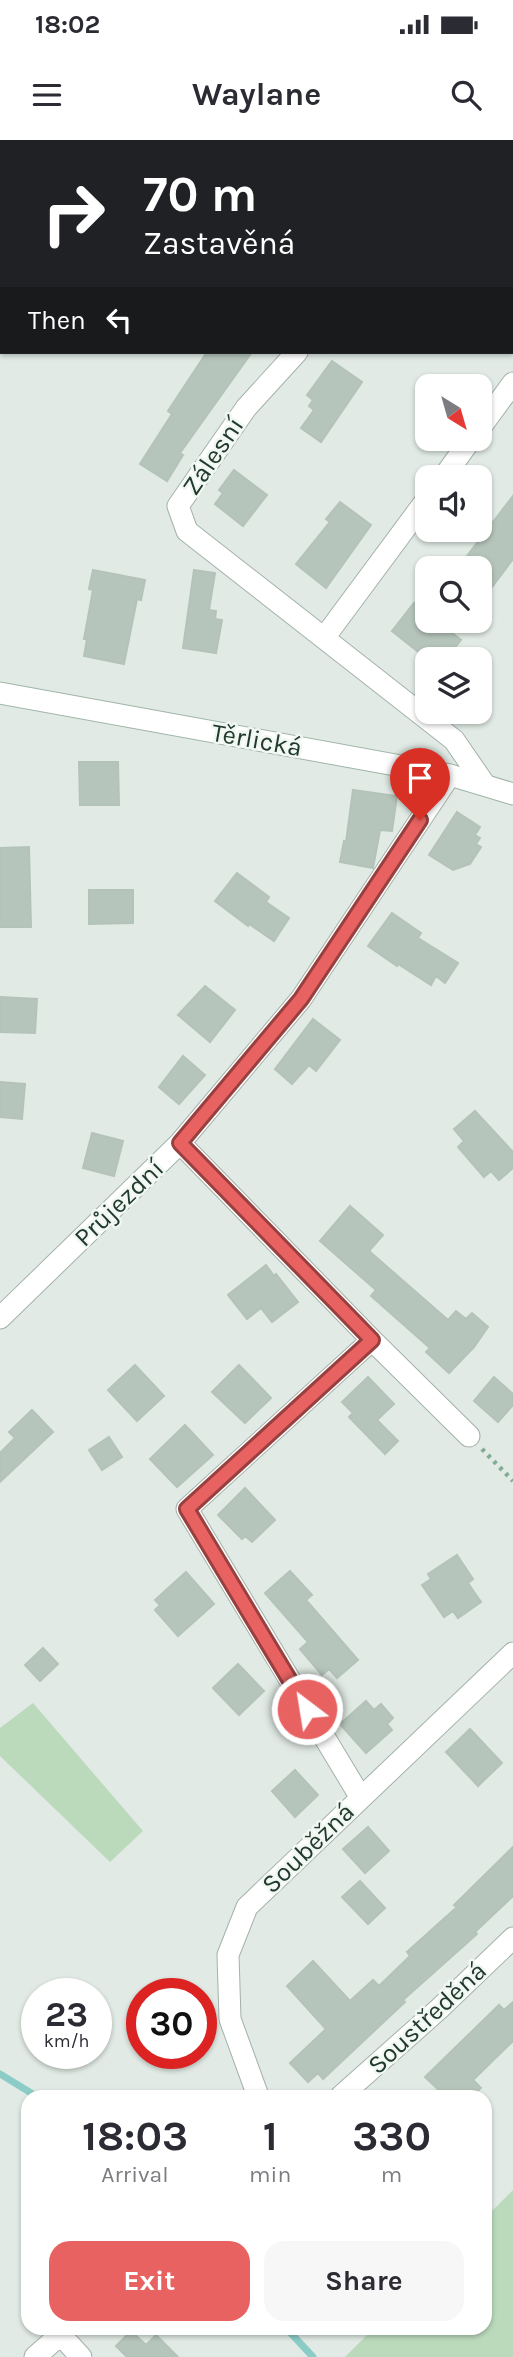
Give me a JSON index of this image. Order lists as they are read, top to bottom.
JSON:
{
  "streets": {
    "street": [
      "Zálesní",
      "Těrlická",
      "Průjezdní",
      "Souběžná",
      "Soustředěná"
    ]
  },
  "crossings": [
    ["Zálesní", "Těrlická"],
    ["Těrlická", "Průjezdní"]
  ],
  "north": "bottom right",
  "page": {
    "status": "18:02",
    "header": "Waylane",
    "turn": ["70 m", "Zastavěná"],
    "then": "Then",
    "speed": "23 km/h",
    "limit": "30",
    "eta": [
      "18:03",
      "Arrival",
      "1",
      "min",
      "330",
      "m"
    ],
    "buttons": ["Exit", "Share"]
  }
}
